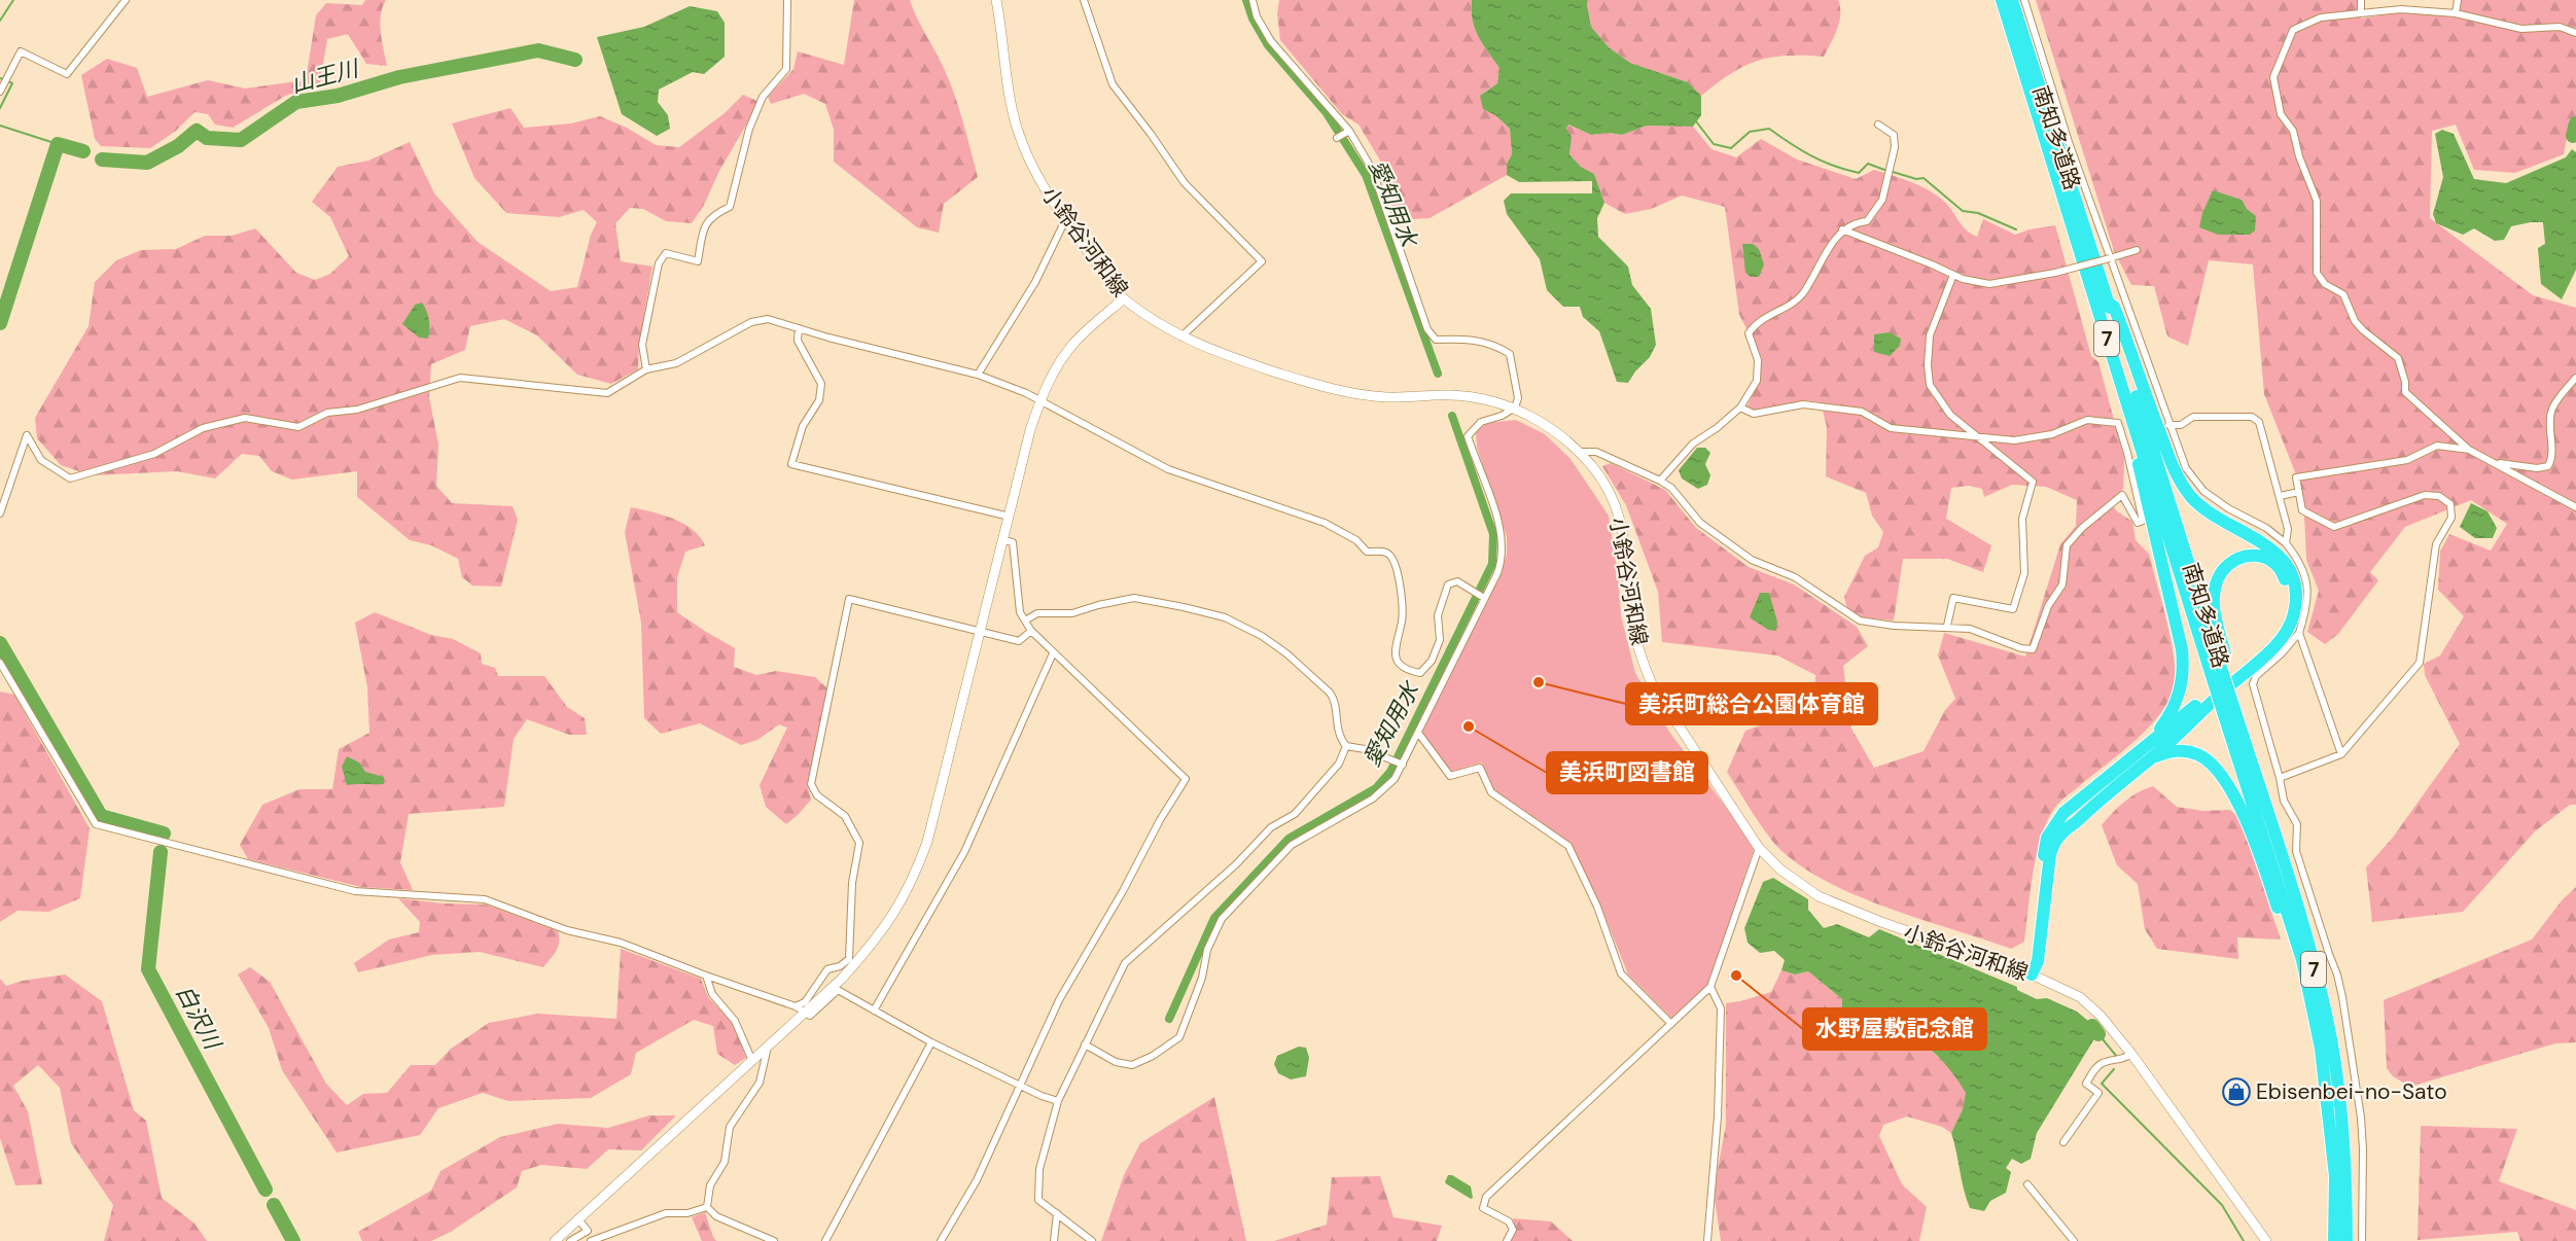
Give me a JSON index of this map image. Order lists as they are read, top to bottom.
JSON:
{
  "streets": {
    "highway": ["南知多道路", "7"],
    "main road": ["小鈴谷河和線"]
  },
  "water": ["山王川", "愛知用水", "白沢川"],
  "places": {
    "other": ["美浜町総合公園体育館", "美浜町図書館", "水野屋敷記念館"],
    "shop": ["Ebisenbei-no-Sato"]
  }
}
